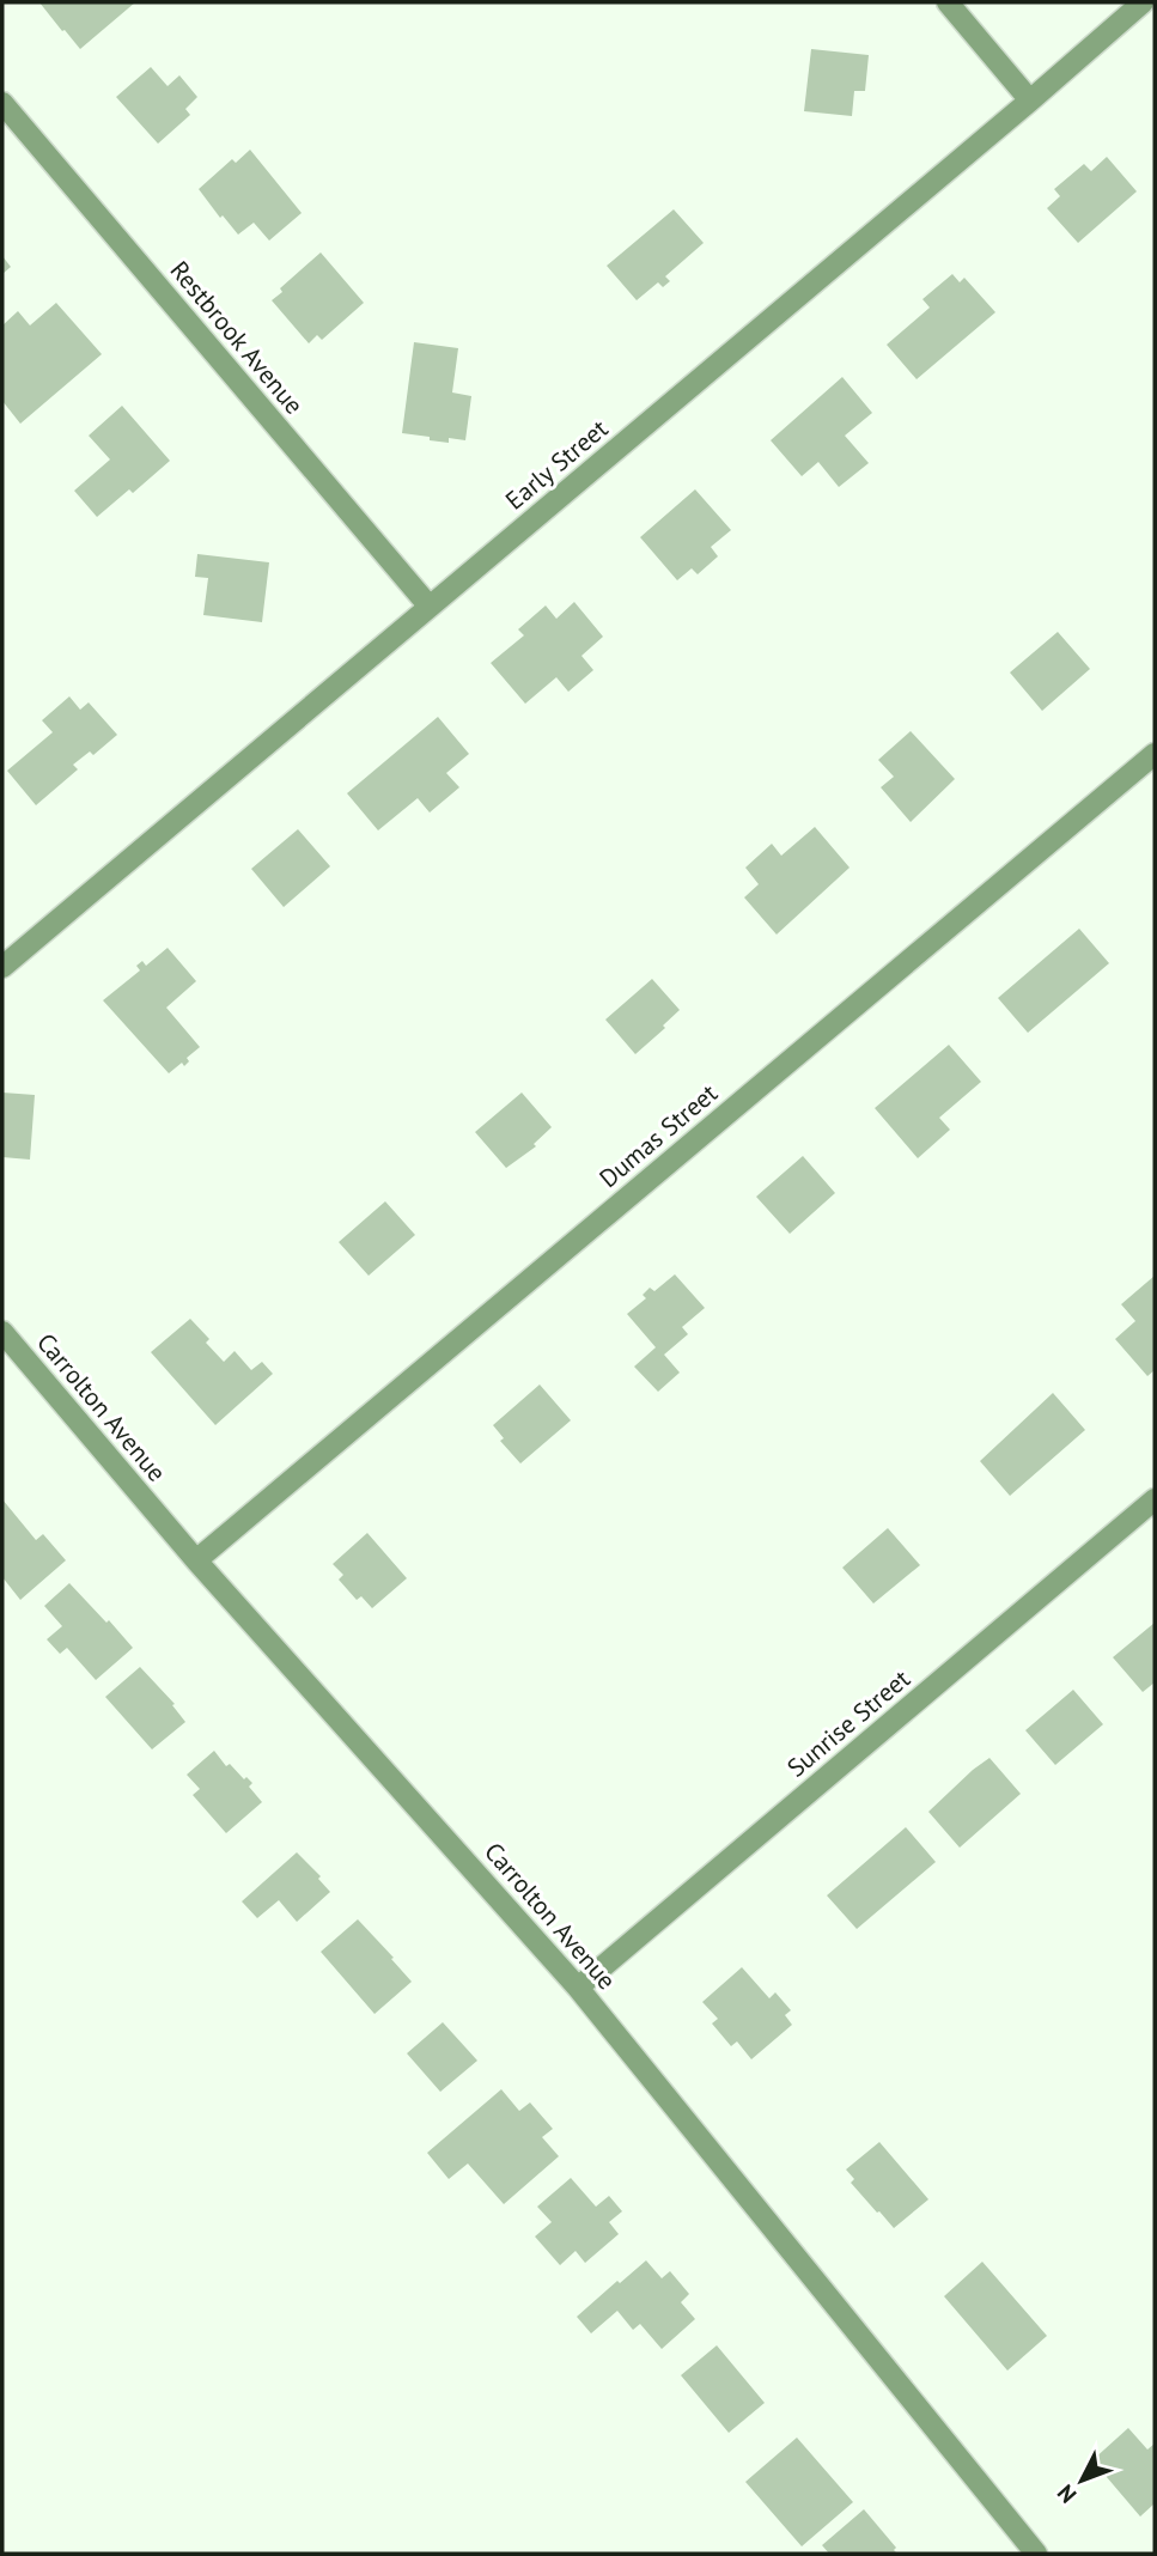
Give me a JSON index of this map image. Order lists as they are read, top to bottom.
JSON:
{
  "streets": {
    "street": [
      "Restbrook Avenue",
      "Early Street",
      "Dumas Street",
      "Carrolton Avenue",
      "Sunrise Street"
    ]
  },
  "crossings": [
    ["Restbrook Avenue", "Early Street"],
    ["Dumas Street", "Carrolton Avenue"],
    ["Carrolton Avenue", "Sunrise Street"]
  ],
  "north": "bottom left"
}
